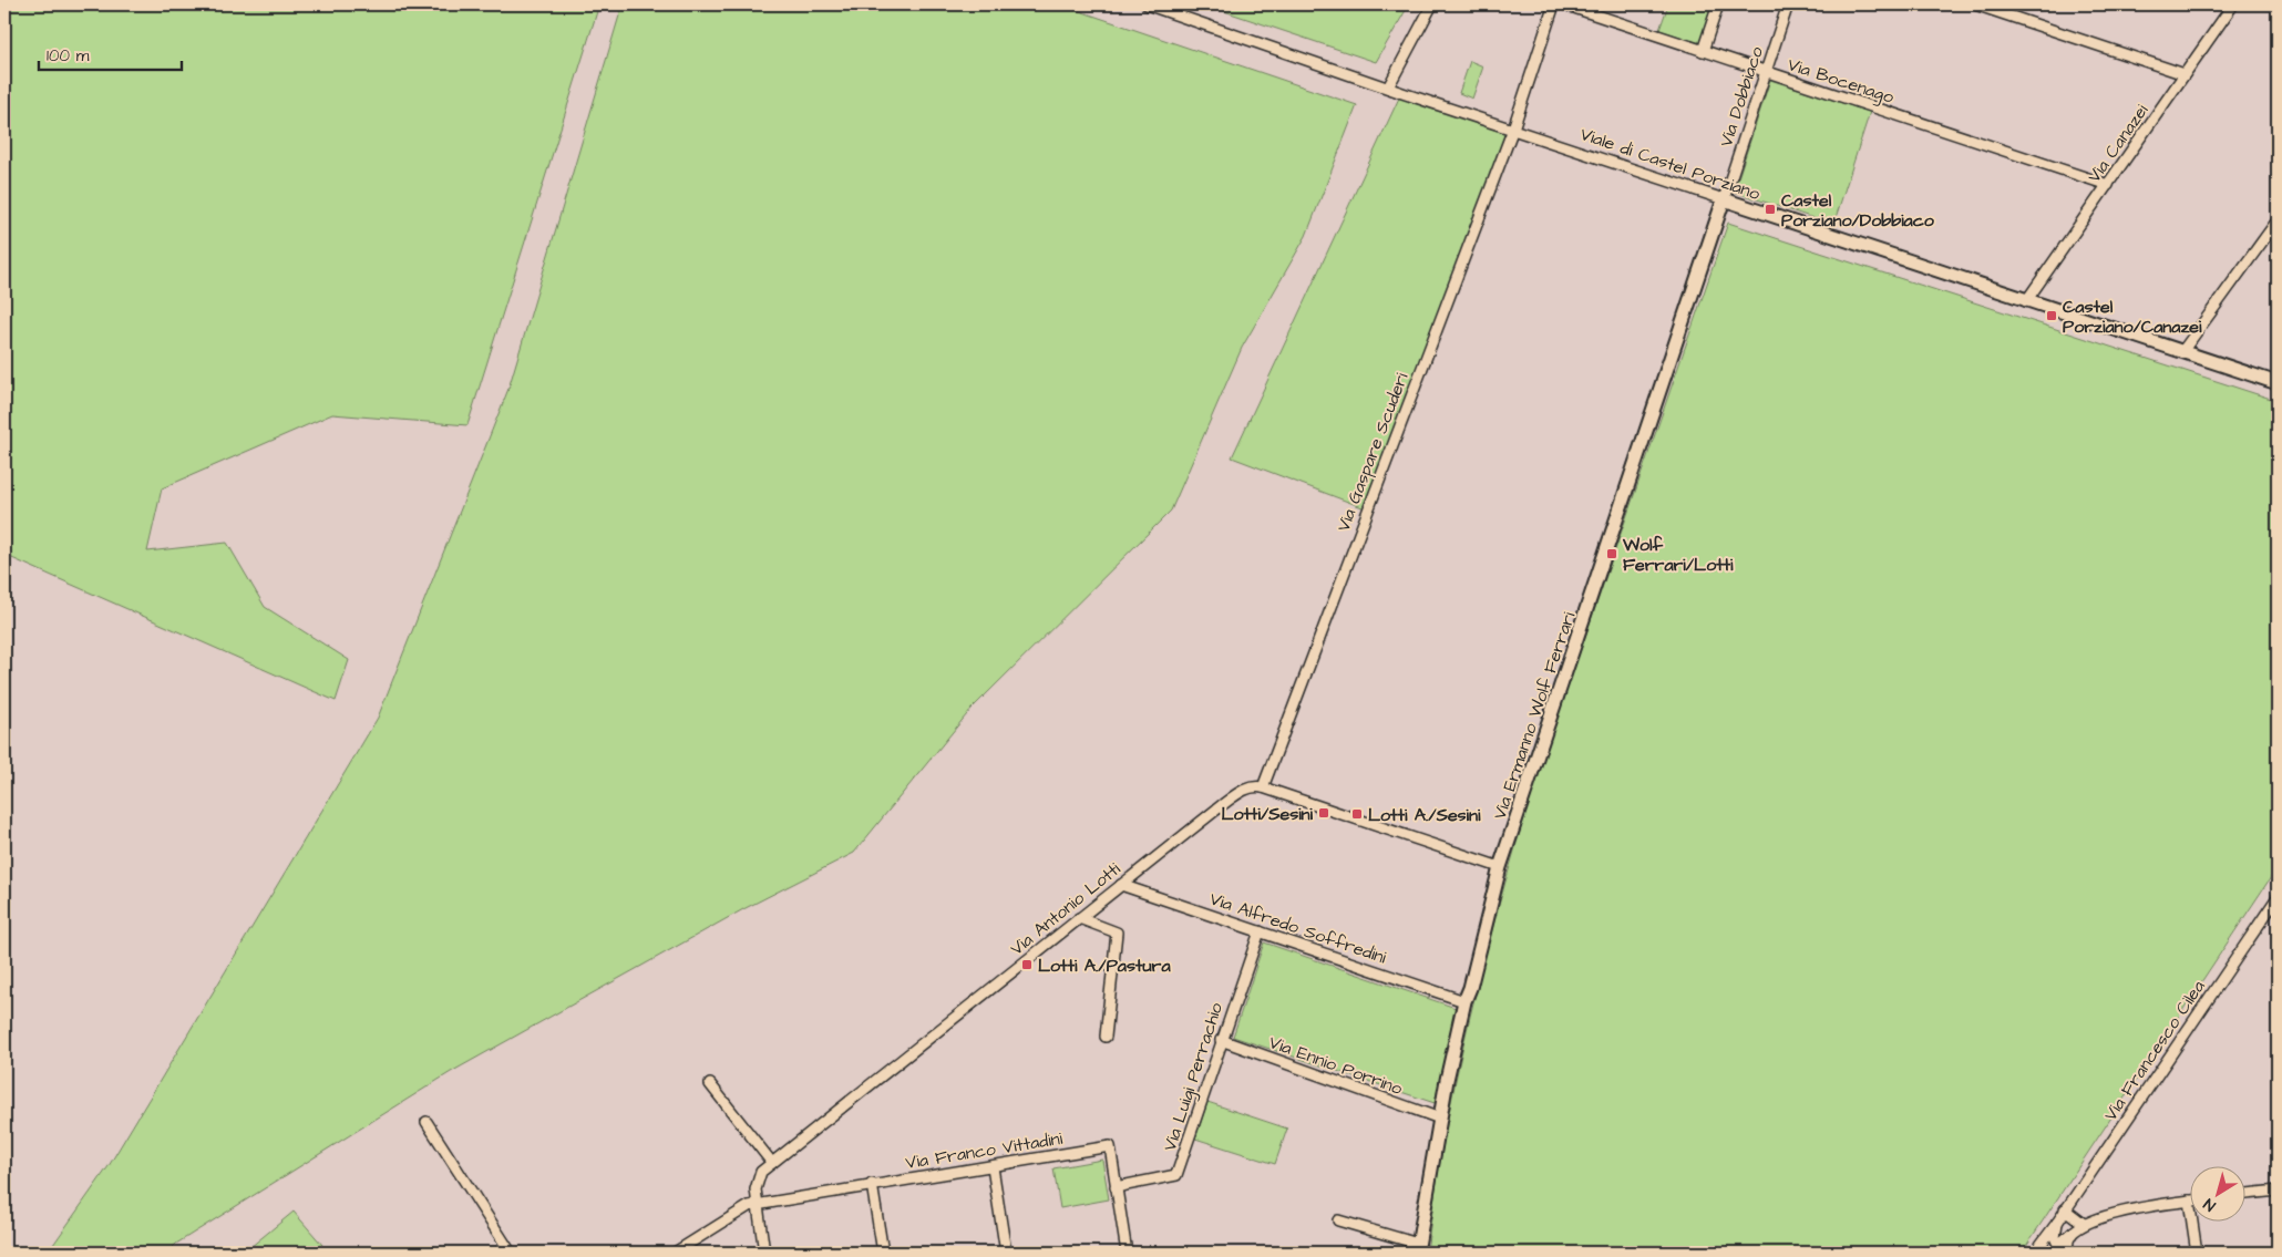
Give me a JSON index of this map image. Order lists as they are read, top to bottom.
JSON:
{
  "streets": {
    "street": [
      "Via Bocenago",
      "Via Dobbiaco",
      "Via Canazei",
      "Viale di Castel Porziano",
      "Via Gaspare Scuderi",
      "Via Ermanno Wolf Ferrari",
      "Via Antonio Lotti",
      "Via Alfredo Soffredini",
      "Via Francesco Cilea",
      "Via Ennio Porrino",
      "Via Luigi Perrachio",
      "Via Franco Vittadini"
    ]
  },
  "crossings": [
    ["Via Bocenago", "Via Dobbiaco"],
    ["Via Bocenago", "Via Canazei"],
    ["Via Dobbiaco", "Viale di Castel Porziano"],
    ["Via Dobbiaco", "Via Ermanno Wolf Ferrari"],
    ["Via Canazei", "Viale di Castel Porziano"],
    ["Viale di Castel Porziano", "Via Gaspare Scuderi"],
    ["Viale di Castel Porziano", "Via Ermanno Wolf Ferrari"],
    ["Via Gaspare Scuderi", "Via Antonio Lotti"],
    ["Via Ermanno Wolf Ferrari", "Via Alfredo Soffredini"],
    ["Via Ermanno Wolf Ferrari", "Via Ennio Porrino"],
    ["Via Antonio Lotti", "Via Alfredo Soffredini"],
    ["Via Antonio Lotti", "Via Franco Vittadini"],
    ["Via Alfredo Soffredini", "Via Luigi Perrachio"],
    ["Via Ennio Porrino", "Via Luigi Perrachio"],
    ["Via Luigi Perrachio", "Via Franco Vittadini"]
  ],
  "places": {
    "transit": [
      "Castel Porziano/Dobbiaco",
      "Castel Porziano/Canazei",
      "Wolf Ferrari/Lotti",
      "Lotti/Sesini",
      "Lotti A./Sesini",
      "Lotti A./Pastura"
    ]
  },
  "scale_bar": "100 m",
  "north": "bottom left"
}
